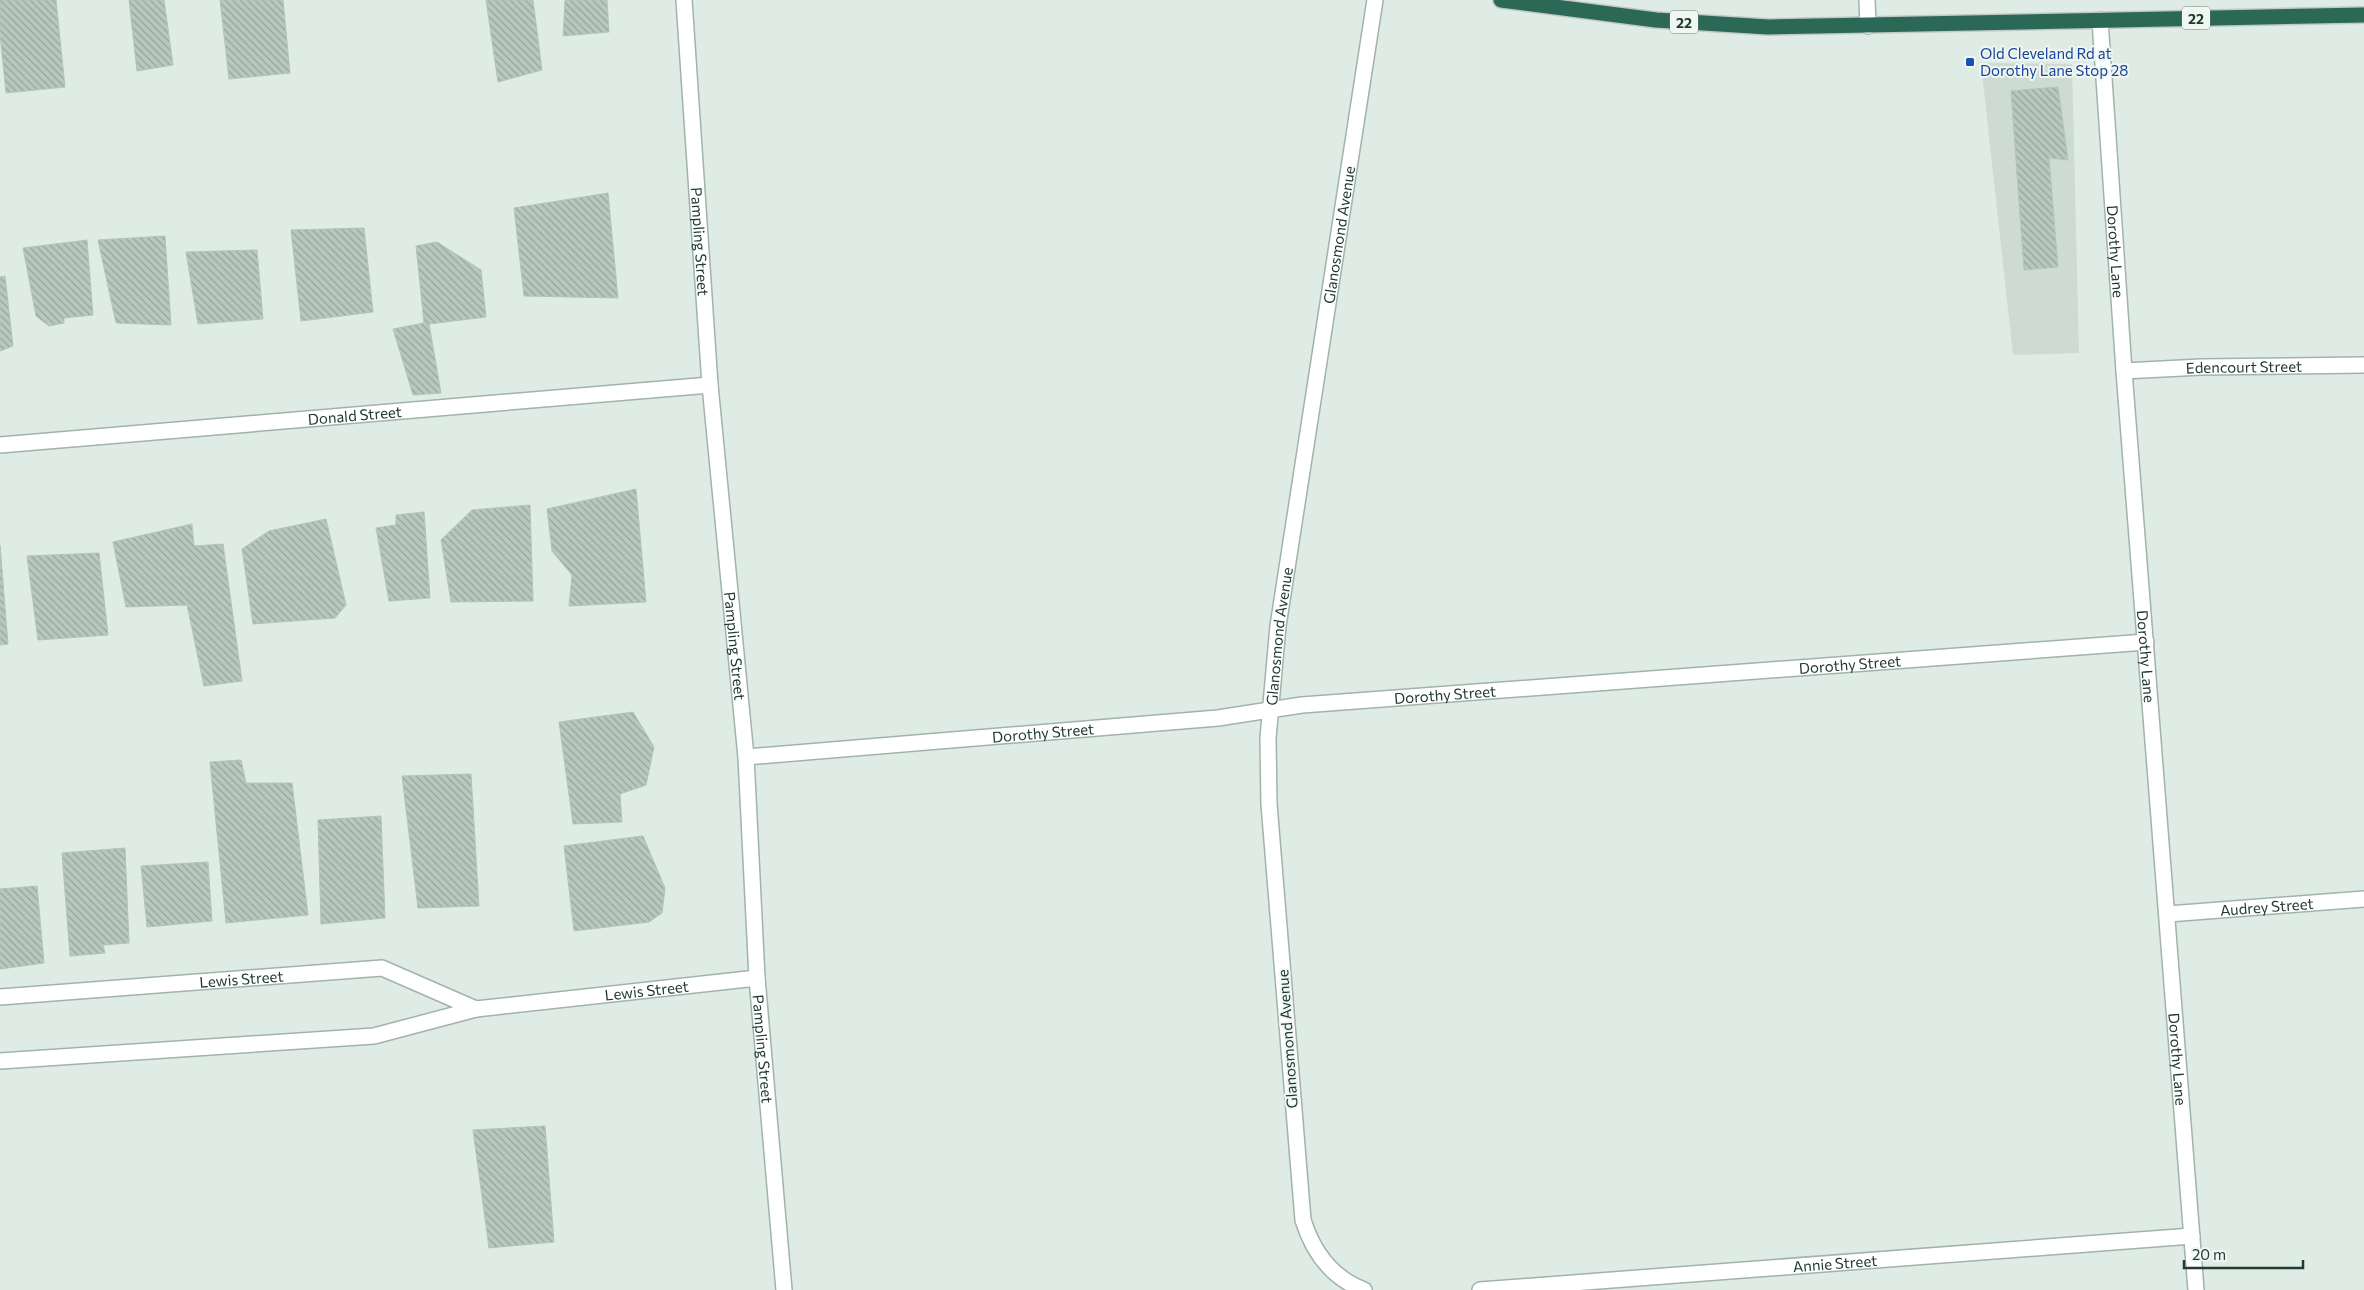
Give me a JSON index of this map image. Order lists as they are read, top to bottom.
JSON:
{
  "streets": {
    "highway": ["22"],
    "street": [
      "Glanosmond Avenue",
      "Pampling Street",
      "Dorothy Lane",
      "Edencourt Street",
      "Donald Street",
      "Dorothy Street",
      "Audrey Street",
      "Lewis Street",
      "Annie Street"
    ]
  },
  "crossings": [
    ["22", "Dorothy Lane"],
    ["Glanosmond Avenue", "Dorothy Street"],
    ["Pampling Street", "Donald Street"],
    ["Pampling Street", "Dorothy Street"],
    ["Pampling Street", "Lewis Street"],
    ["Dorothy Lane", "Edencourt Street"],
    ["Dorothy Lane", "Dorothy Street"],
    ["Dorothy Lane", "Audrey Street"],
    ["Dorothy Lane", "Annie Street"]
  ],
  "places": {
    "transit": ["Old Cleveland Rd at Dorothy Lane Stop 28"]
  },
  "scale_bar": "20 m"
}
